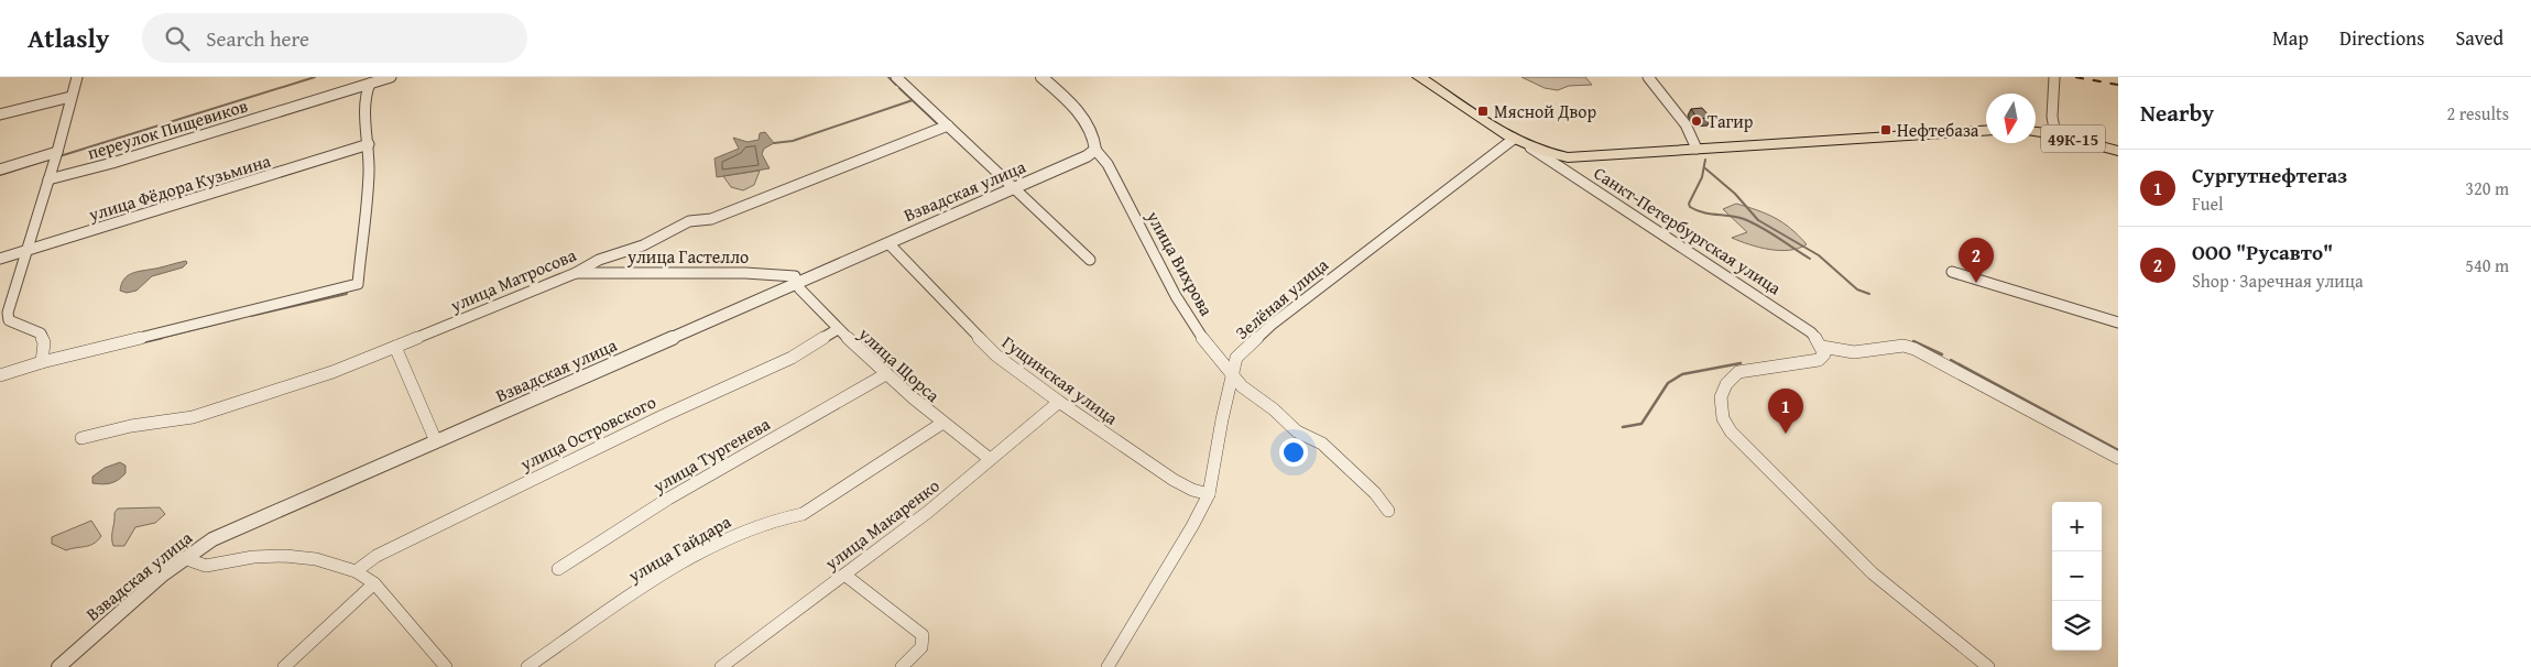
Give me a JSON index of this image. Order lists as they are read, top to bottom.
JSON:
{
  "streets": {
    "main road": ["49К-15"],
    "street": [
      "переулок Пищевиков",
      "улица Фёдора Кузьмина",
      "Взвадская улица",
      "Санкт-Петербургская улица",
      "улица Гастелло",
      "улица Вихрова",
      "улица Матросова",
      "Зелёная улица",
      "улица Щорса",
      "Гущинская улица",
      "улица Островского",
      "улица Тургенева",
      "улица Макаренко",
      "улица Гайдара"
    ]
  },
  "crossings": [
    ["Взвадская улица", "улица Гастелло"],
    ["Взвадская улица", "улица Вихрова"],
    ["Взвадская улица", "улица Щорса"],
    ["Взвадская улица", "Гущинская улица"],
    ["улица Гастелло", "улица Матросова"],
    ["улица Гастелло", "улица Щорса"],
    ["улица Вихрова", "Зелёная улица"],
    ["Зелёная улица", "Гущинская улица"],
    ["улица Щорса", "улица Островского"],
    ["улица Щорса", "улица Тургенева"],
    ["улица Щорса", "улица Макаренко"],
    ["улица Щорса", "улица Гайдара"],
    ["Гущинская улица", "улица Макаренко"]
  ],
  "places": {
    "transit": ["Мясной Двор", "Нефтебаза"],
    "other": ["Тагир"]
  },
  "north": "bottom",
  "page": {
    "header": "Atlasly",
    "search": "Search here",
    "nav": ["Map", "Directions", "Saved"],
    "heading": ["Nearby", "2 results"],
    "list": [
      {
        "mark": "1",
        "name": "Сургутнефтегаз",
        "note": "Fuel",
        "value": "320 m"
      },
      {
        "mark": "2",
        "name": "ООО \"Русавто\"",
        "note": "Shop · Заречная улица",
        "value": "540 m"
      }
    ],
    "pins": ["2", "1"],
    "map_buttons": ["+", "−"]
  }
}
